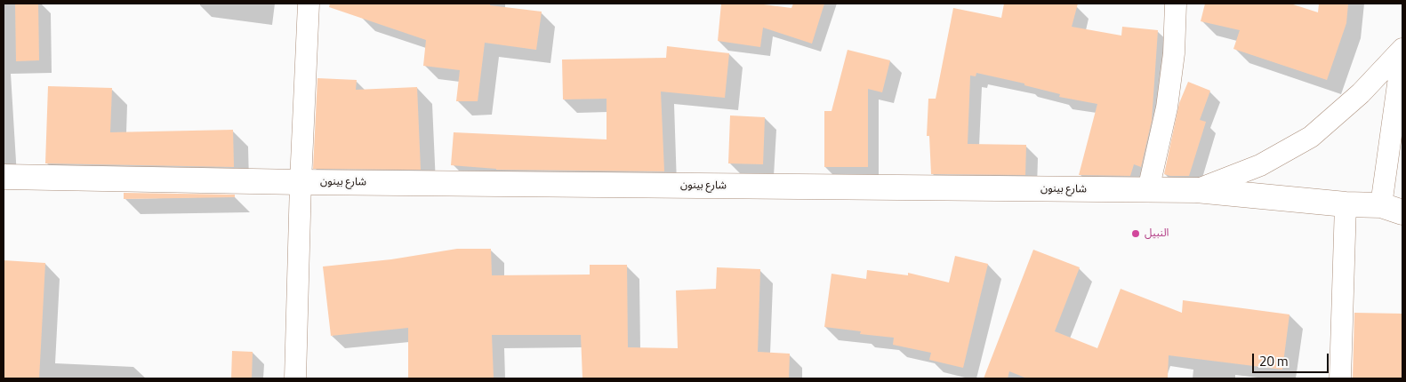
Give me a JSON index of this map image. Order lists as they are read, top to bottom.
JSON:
{
  "streets": {
    "street": ["شارع بينون"]
  },
  "places": ["النبيل"],
  "scale_bar": "20 m"
}
